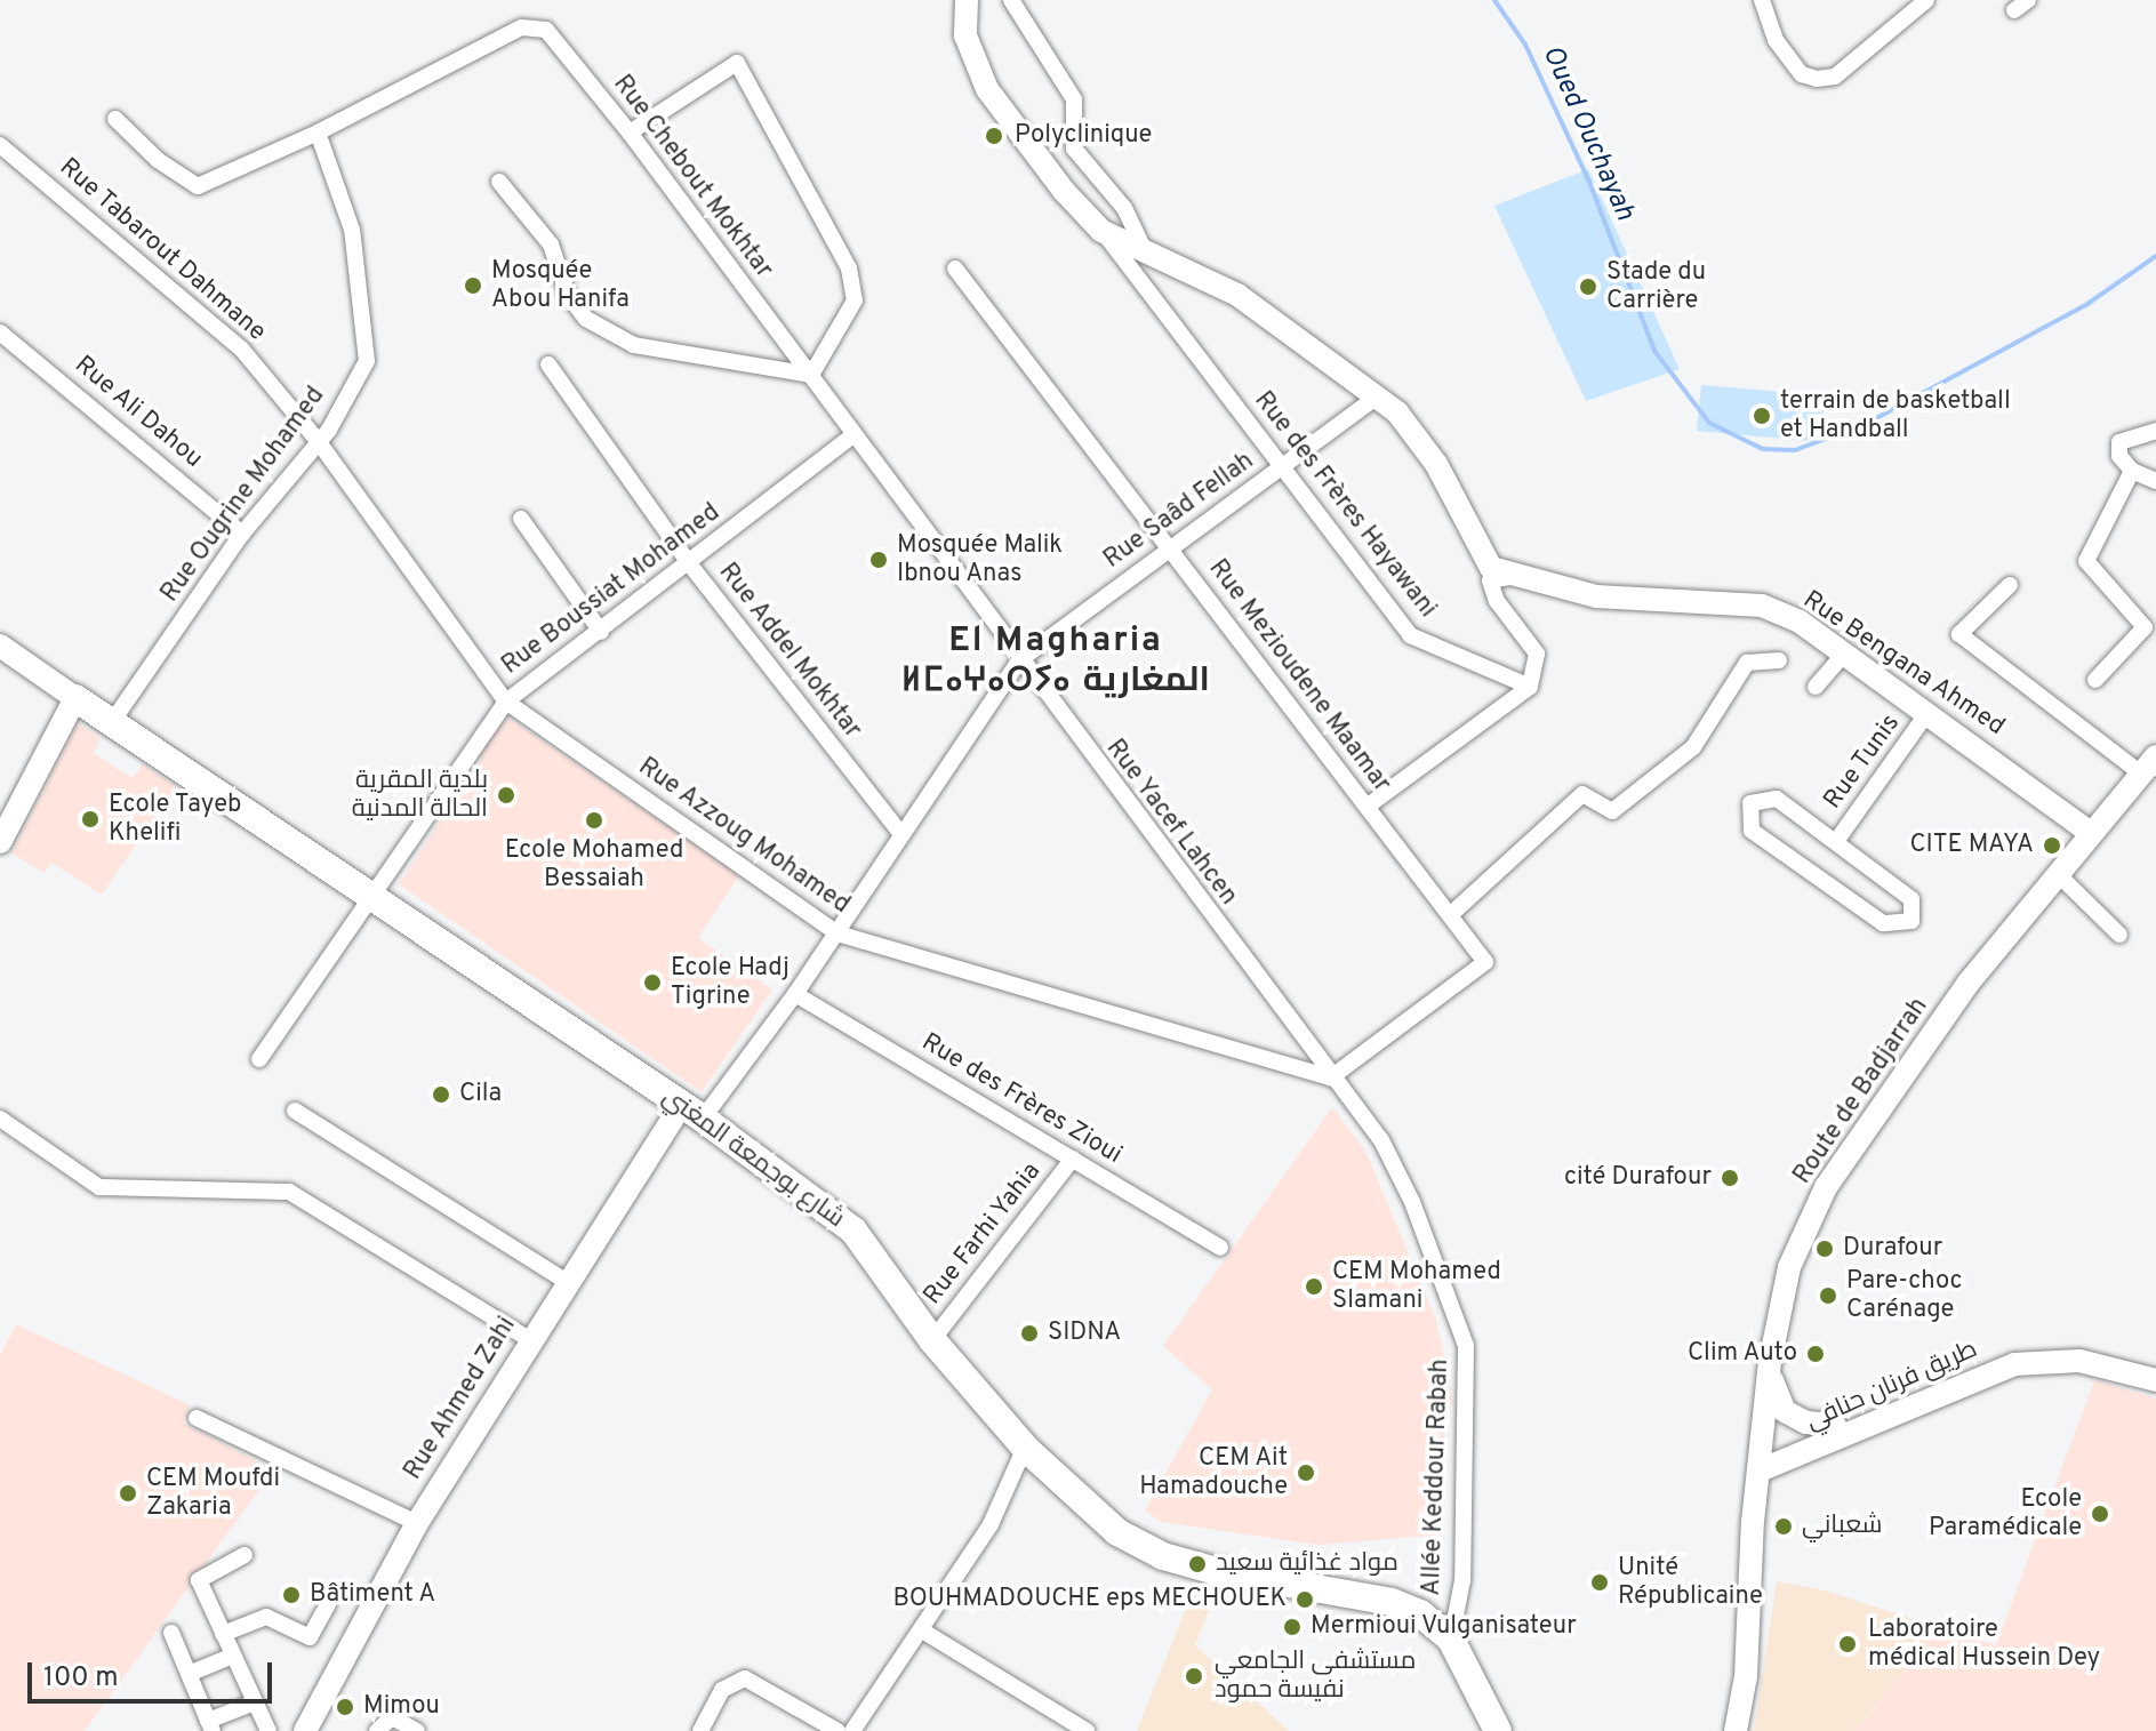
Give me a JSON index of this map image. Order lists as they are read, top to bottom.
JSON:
{
  "streets": {
    "main road": ["شارع بوجمعة المغني"],
    "street": [
      "Rue Chebout Mokhtar",
      "Rue Tabarout Dahmane",
      "Rue Ali Dahou",
      "Rue Ougrine Mohamed",
      "Rue des Frères Hayawani",
      "Rue Saâd Fellah",
      "Rue Boussiat Mohamed",
      "Rue Addel Mokhtar",
      "Rue Bengana Ahmed",
      "Rue Mezioudene Maamar",
      "Rue Tunis",
      "Rue Yacef Lahcen",
      "Rue Azzoug Mohamed",
      "Route de Badjarrah",
      "Rue des Frères Zioui",
      "Rue Farhi Yahia",
      "طريق فرنان حنافي",
      "Rue Ahmed Zahi",
      "Allée Keddour Rabah"
    ]
  },
  "crossings": [
    ["Rue Chebout Mokhtar", "Rue Ougrine Mohamed"],
    ["Rue Chebout Mokhtar", "Rue Yacef Lahcen"],
    ["Rue Tabarout Dahmane", "Rue Ougrine Mohamed"],
    ["Rue Tabarout Dahmane", "Rue Azzoug Mohamed"],
    ["Rue Ali Dahou", "Rue Ougrine Mohamed"],
    ["Rue Ougrine Mohamed", "Rue Azzoug Mohamed"],
    ["Rue Ougrine Mohamed", "شارع بوجمعة المغني"],
    ["Rue des Frères Hayawani", "Rue Saâd Fellah"],
    ["Rue Saâd Fellah", "Rue Addel Mokhtar"],
    ["Rue Saâd Fellah", "Rue Mezioudene Maamar"],
    ["Rue Saâd Fellah", "Rue Yacef Lahcen"],
    ["Rue Saâd Fellah", "Rue Azzoug Mohamed"],
    ["Rue Saâd Fellah", "Rue des Frères Zioui"],
    ["Rue Saâd Fellah", "شارع بوجمعة المغني"],
    ["Rue Saâd Fellah", "Rue Ahmed Zahi"],
    ["Rue Boussiat Mohamed", "Rue Addel Mokhtar"],
    ["Rue Boussiat Mohamed", "Rue Yacef Lahcen"],
    ["Rue Boussiat Mohamed", "Rue Azzoug Mohamed"],
    ["Rue Boussiat Mohamed", "شارع بوجمعة المغني"],
    ["Rue Bengana Ahmed", "Rue Tunis"],
    ["Rue Bengana Ahmed", "Route de Badjarrah"],
    ["Rue Mezioudene Maamar", "Rue Yacef Lahcen"],
    ["Rue Mezioudene Maamar", "Rue Azzoug Mohamed"],
    ["Rue Mezioudene Maamar", "Allée Keddour Rabah"],
    ["Rue Yacef Lahcen", "Rue Azzoug Mohamed"],
    ["Rue Yacef Lahcen", "Allée Keddour Rabah"],
    ["Rue Azzoug Mohamed", "Allée Keddour Rabah"],
    ["Route de Badjarrah", "طريق فرنان حنافي"],
    ["Rue des Frères Zioui", "Rue Farhi Yahia"],
    ["شارع بوجمعة المغني", "Rue Farhi Yahia"],
    ["شارع بوجمعة المغني", "Rue Ahmed Zahi"],
    ["شارع بوجمعة المغني", "Allée Keddour Rabah"]
  ],
  "districts": ["El Magharia ⵍⵎⴰⵖⴰⵔⵢⴰ المغارية"],
  "water": ["Oued Ouchayah"],
  "places": [
    "Polyclinique",
    "Mosquée Abou Hanifa",
    "Stade du Carrière",
    "terrain de basketball et Handball",
    "Mosquée Malik Ibnou Anas",
    "بلدية المقرية الحالة المدنية",
    "Ecole Tayeb Khelifi",
    "Ecole Mohamed Bessaiah",
    "CITE MAYA",
    "Ecole Hadj Tigrine",
    "Cila",
    "cité Durafour",
    "Durafour",
    "CEM Mohamed Slamani",
    "Pare-choc Carénage",
    "SIDNA",
    "Clim Auto",
    "CEM Ait Hamadouche",
    "CEM Moufdi Zakaria",
    "Ecole Paramédicale",
    "شعباني",
    "مواد غذائية سعيد",
    "Unité Républicaine",
    "Bâtiment A",
    "BOUHMADOUCHE eps MECHOUEK",
    "Mermioui Vulganisateur",
    "Laboratoire médical Hussein Dey",
    "مستشفى الجامعي نفيسة حمود",
    "Mimou"
  ],
  "scale_bar": "100 m"
}
